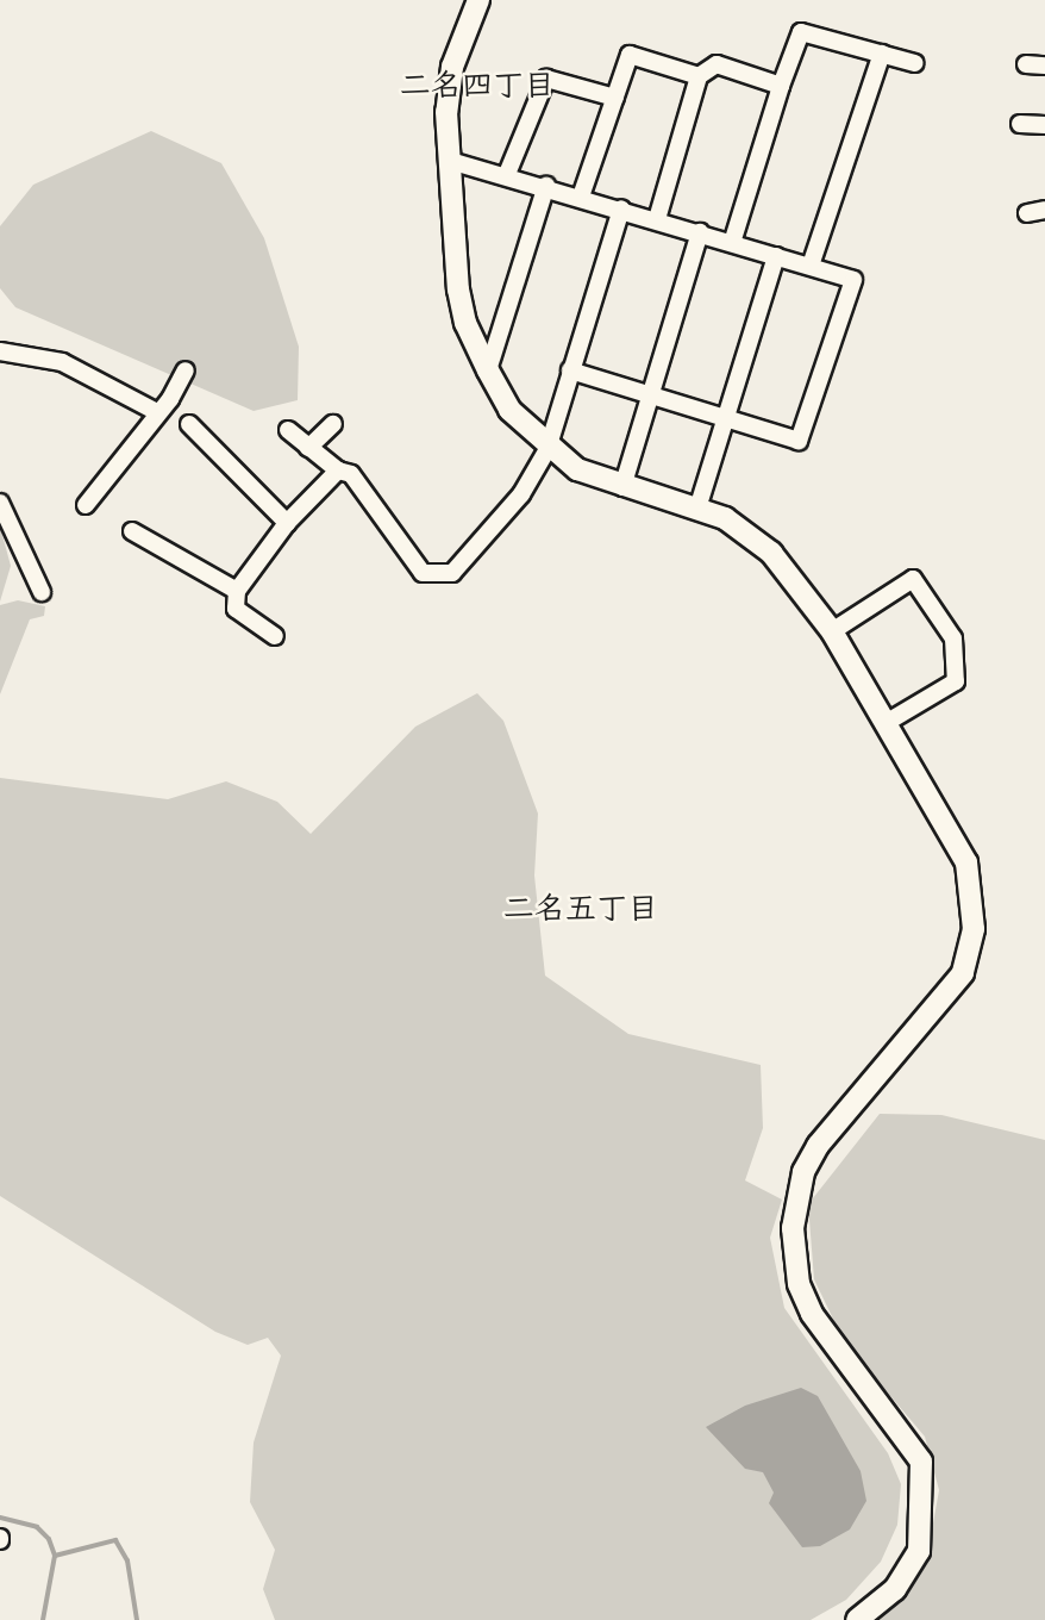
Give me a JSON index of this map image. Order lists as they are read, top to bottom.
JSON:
{
  "districts": ["二名四丁目", "二名五丁目"]
}
